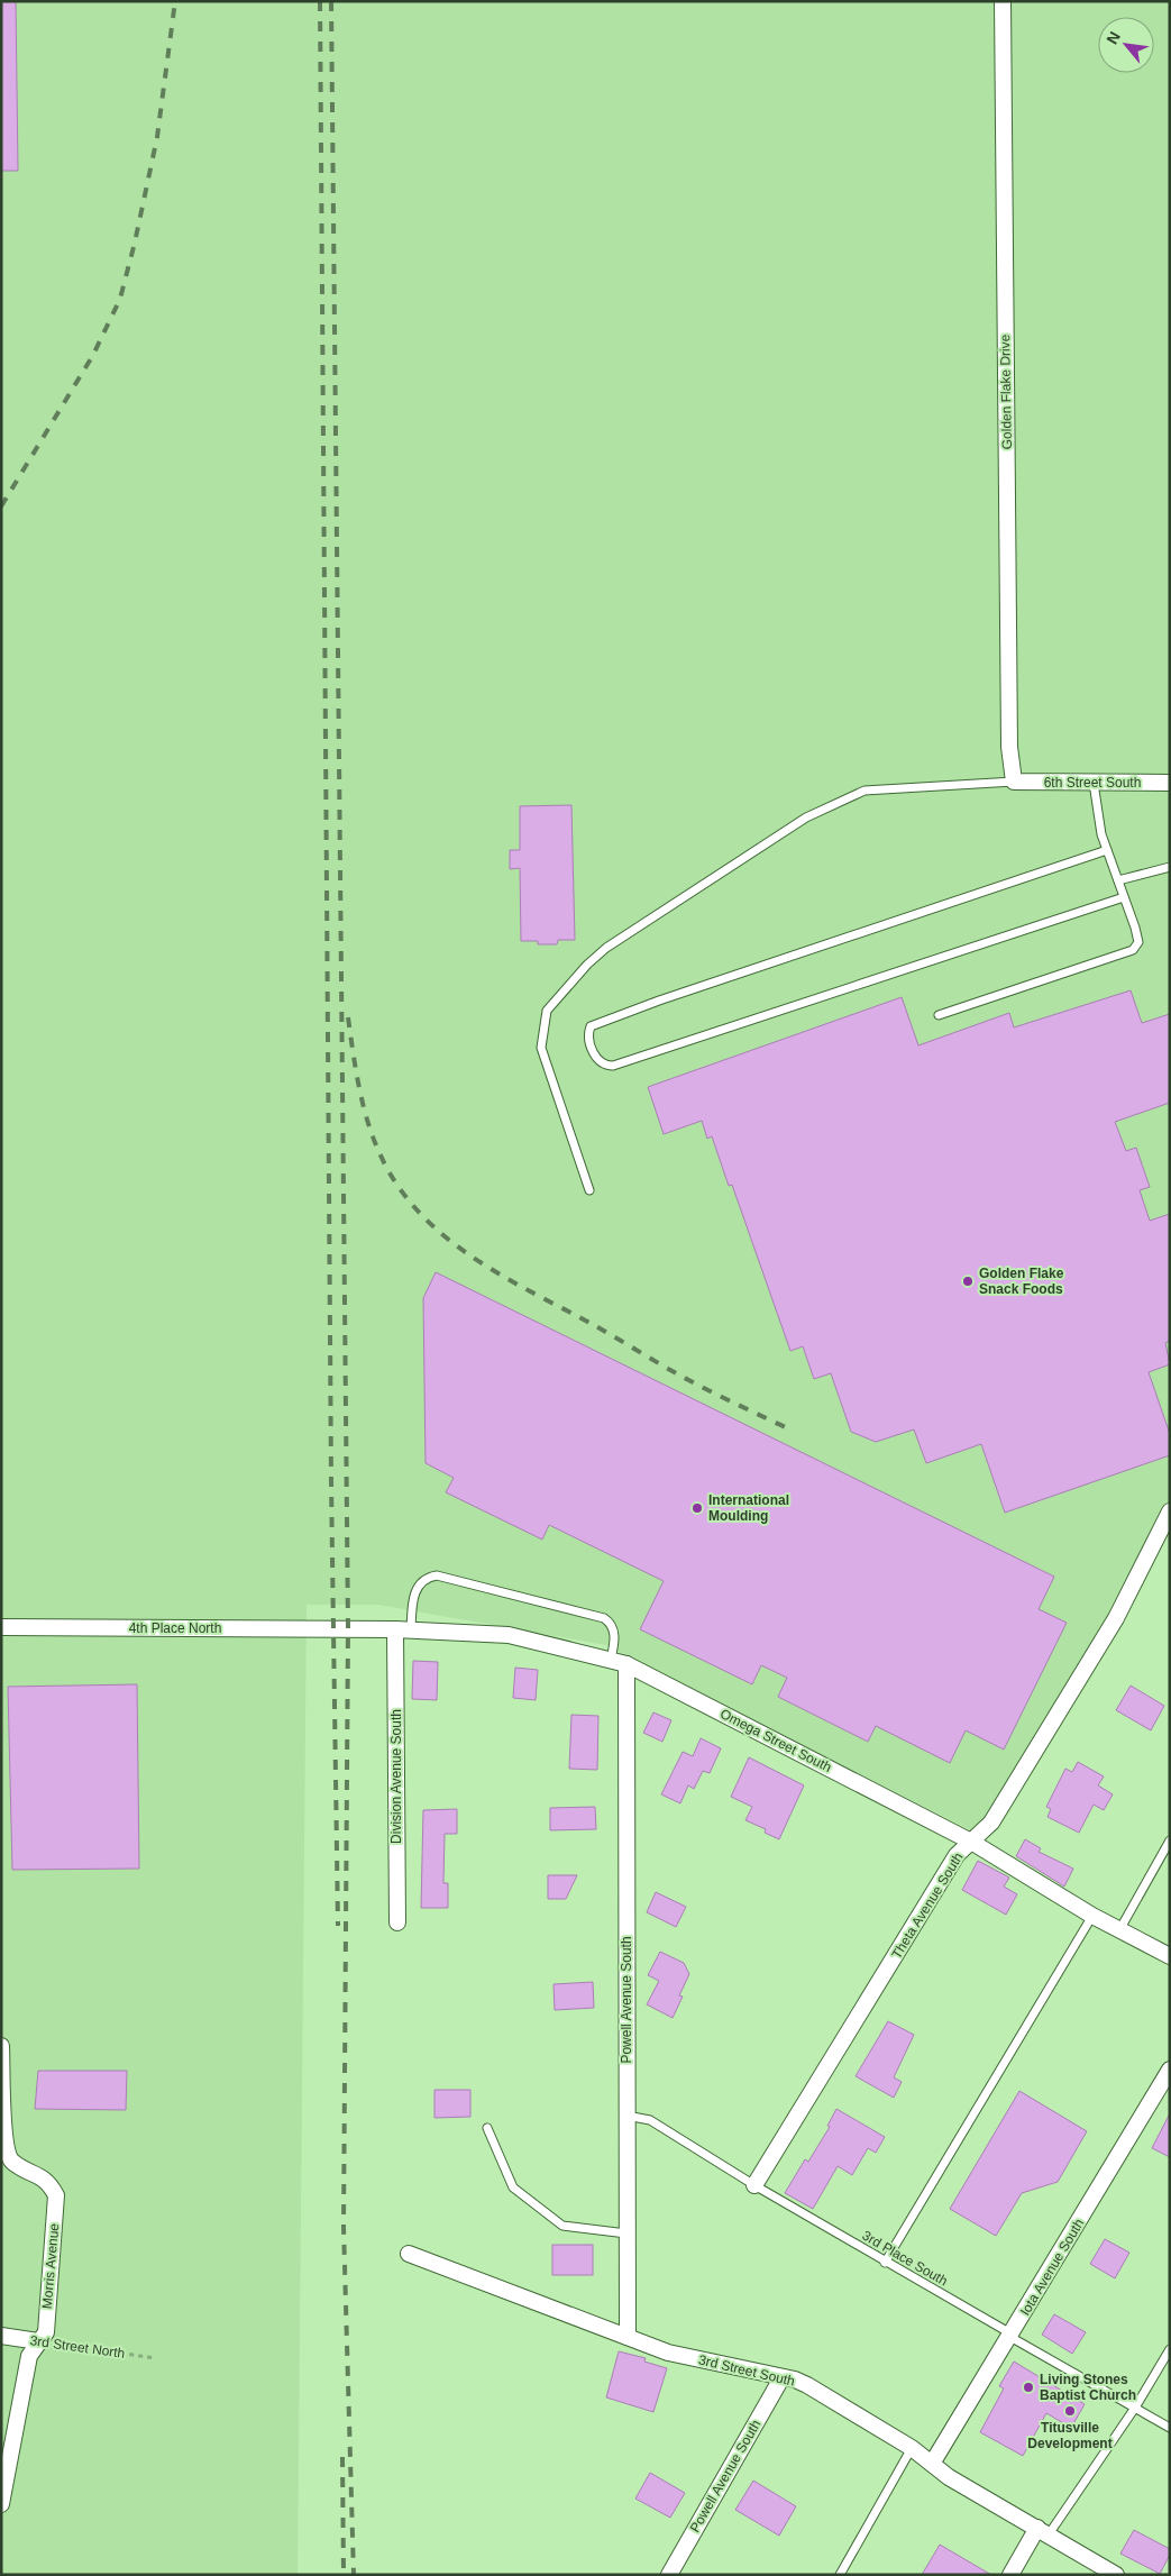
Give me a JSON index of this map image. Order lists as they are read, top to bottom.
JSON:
{
  "streets": {
    "street": [
      "Golden Flake Drive",
      "6th Street South",
      "4th Place North",
      "Omega Street South",
      "Division Avenue South",
      "Theta Avenue South",
      "Powell Avenue South",
      "Morris Avenue",
      "Iota Avenue South",
      "3rd Street North",
      "3rd Street South"
    ],
    "lane": ["3rd Place South"]
  },
  "crossings": [
    ["Golden Flake Drive", "6th Street South"],
    ["4th Place North", "Omega Street South"],
    ["Omega Street South", "Division Avenue South"],
    ["Omega Street South", "Theta Avenue South"],
    ["Omega Street South", "Powell Avenue South"],
    ["Theta Avenue South", "3rd Place South"],
    ["Powell Avenue South", "3rd Place South"],
    ["Powell Avenue South", "3rd Street South"],
    ["3rd Place South", "Iota Avenue South"],
    ["Morris Avenue", "3rd Street North"],
    ["Iota Avenue South", "3rd Street South"]
  ],
  "places": [
    "Golden Flake Snack Foods",
    "International Moulding",
    "Living Stones Baptist Church",
    "Titusville Development"
  ],
  "north": "top left"
}
